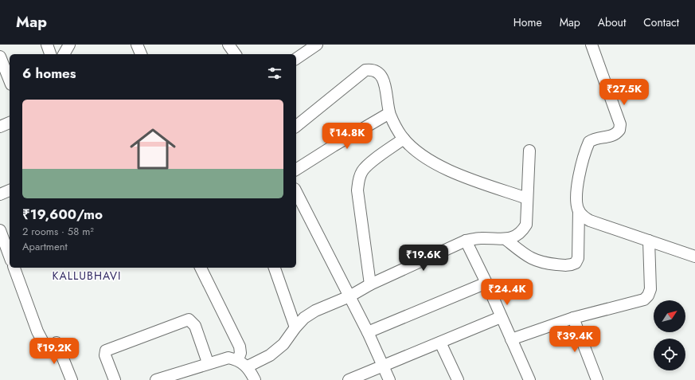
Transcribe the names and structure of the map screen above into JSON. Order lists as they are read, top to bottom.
{
  "districts": ["KALLUBHAVI"],
  "north": "top right",
  "page": {
    "header": "Map",
    "nav": [
      "Home",
      "Map",
      "About",
      "Contact"
    ],
    "heading": "6 homes",
    "price": [
      "₹27.5K",
      "₹14.8K",
      "₹19.6K",
      "₹24.4K",
      "₹39.4K",
      "₹19.2K"
    ],
    "list": [
      {
        "name": "₹19,600/mo",
        "note": "2 rooms · 58 m² · Apartment"
      }
    ]
  }
}
